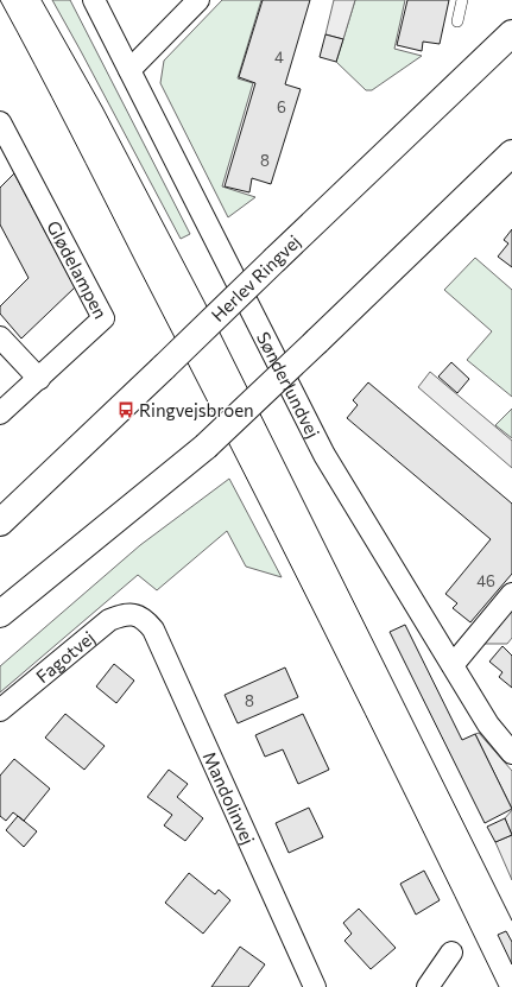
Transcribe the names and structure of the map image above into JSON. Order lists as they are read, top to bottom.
{
  "streets": {
    "main road": ["Herlev Ringvej"],
    "street": [
      "Glødelampen",
      "Sønderlundvej",
      "Fagotvej",
      "Mandolinvej"
    ]
  },
  "crossings": [
    ["Fagotvej", "Mandolinvej"]
  ],
  "places": {
    "bus stop": ["Ringvejsbroen"]
  },
  "house_numbers": [
    "4",
    "6",
    "8",
    "46",
    "8"
  ]
}
